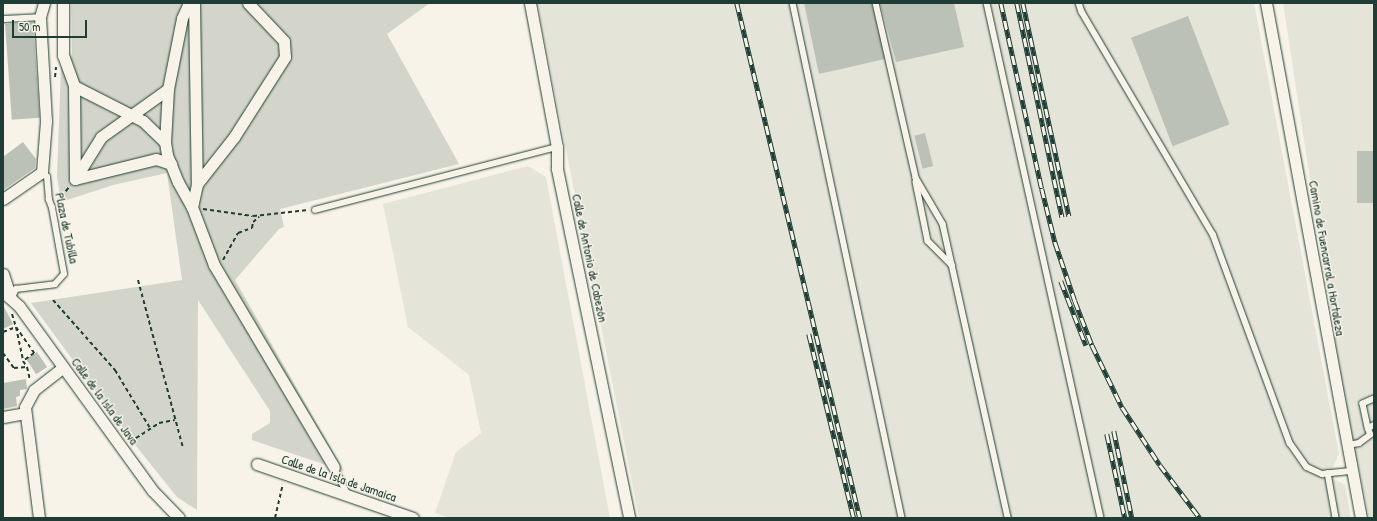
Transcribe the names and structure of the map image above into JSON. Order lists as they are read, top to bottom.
{
  "streets": {
    "street": [
      "Calle de Antonio de Cabezón",
      "Camino de Fuencarral a Hortaleza",
      "Calle de la Isla de Java",
      "Calle de la Isla de Jamaica"
    ],
    "lane": ["Plaza de Tubilla"]
  },
  "crossings": [
    ["Plaza de Tubilla", "Calle de la Isla de Java"]
  ],
  "scale_bar": "50 m"
}
